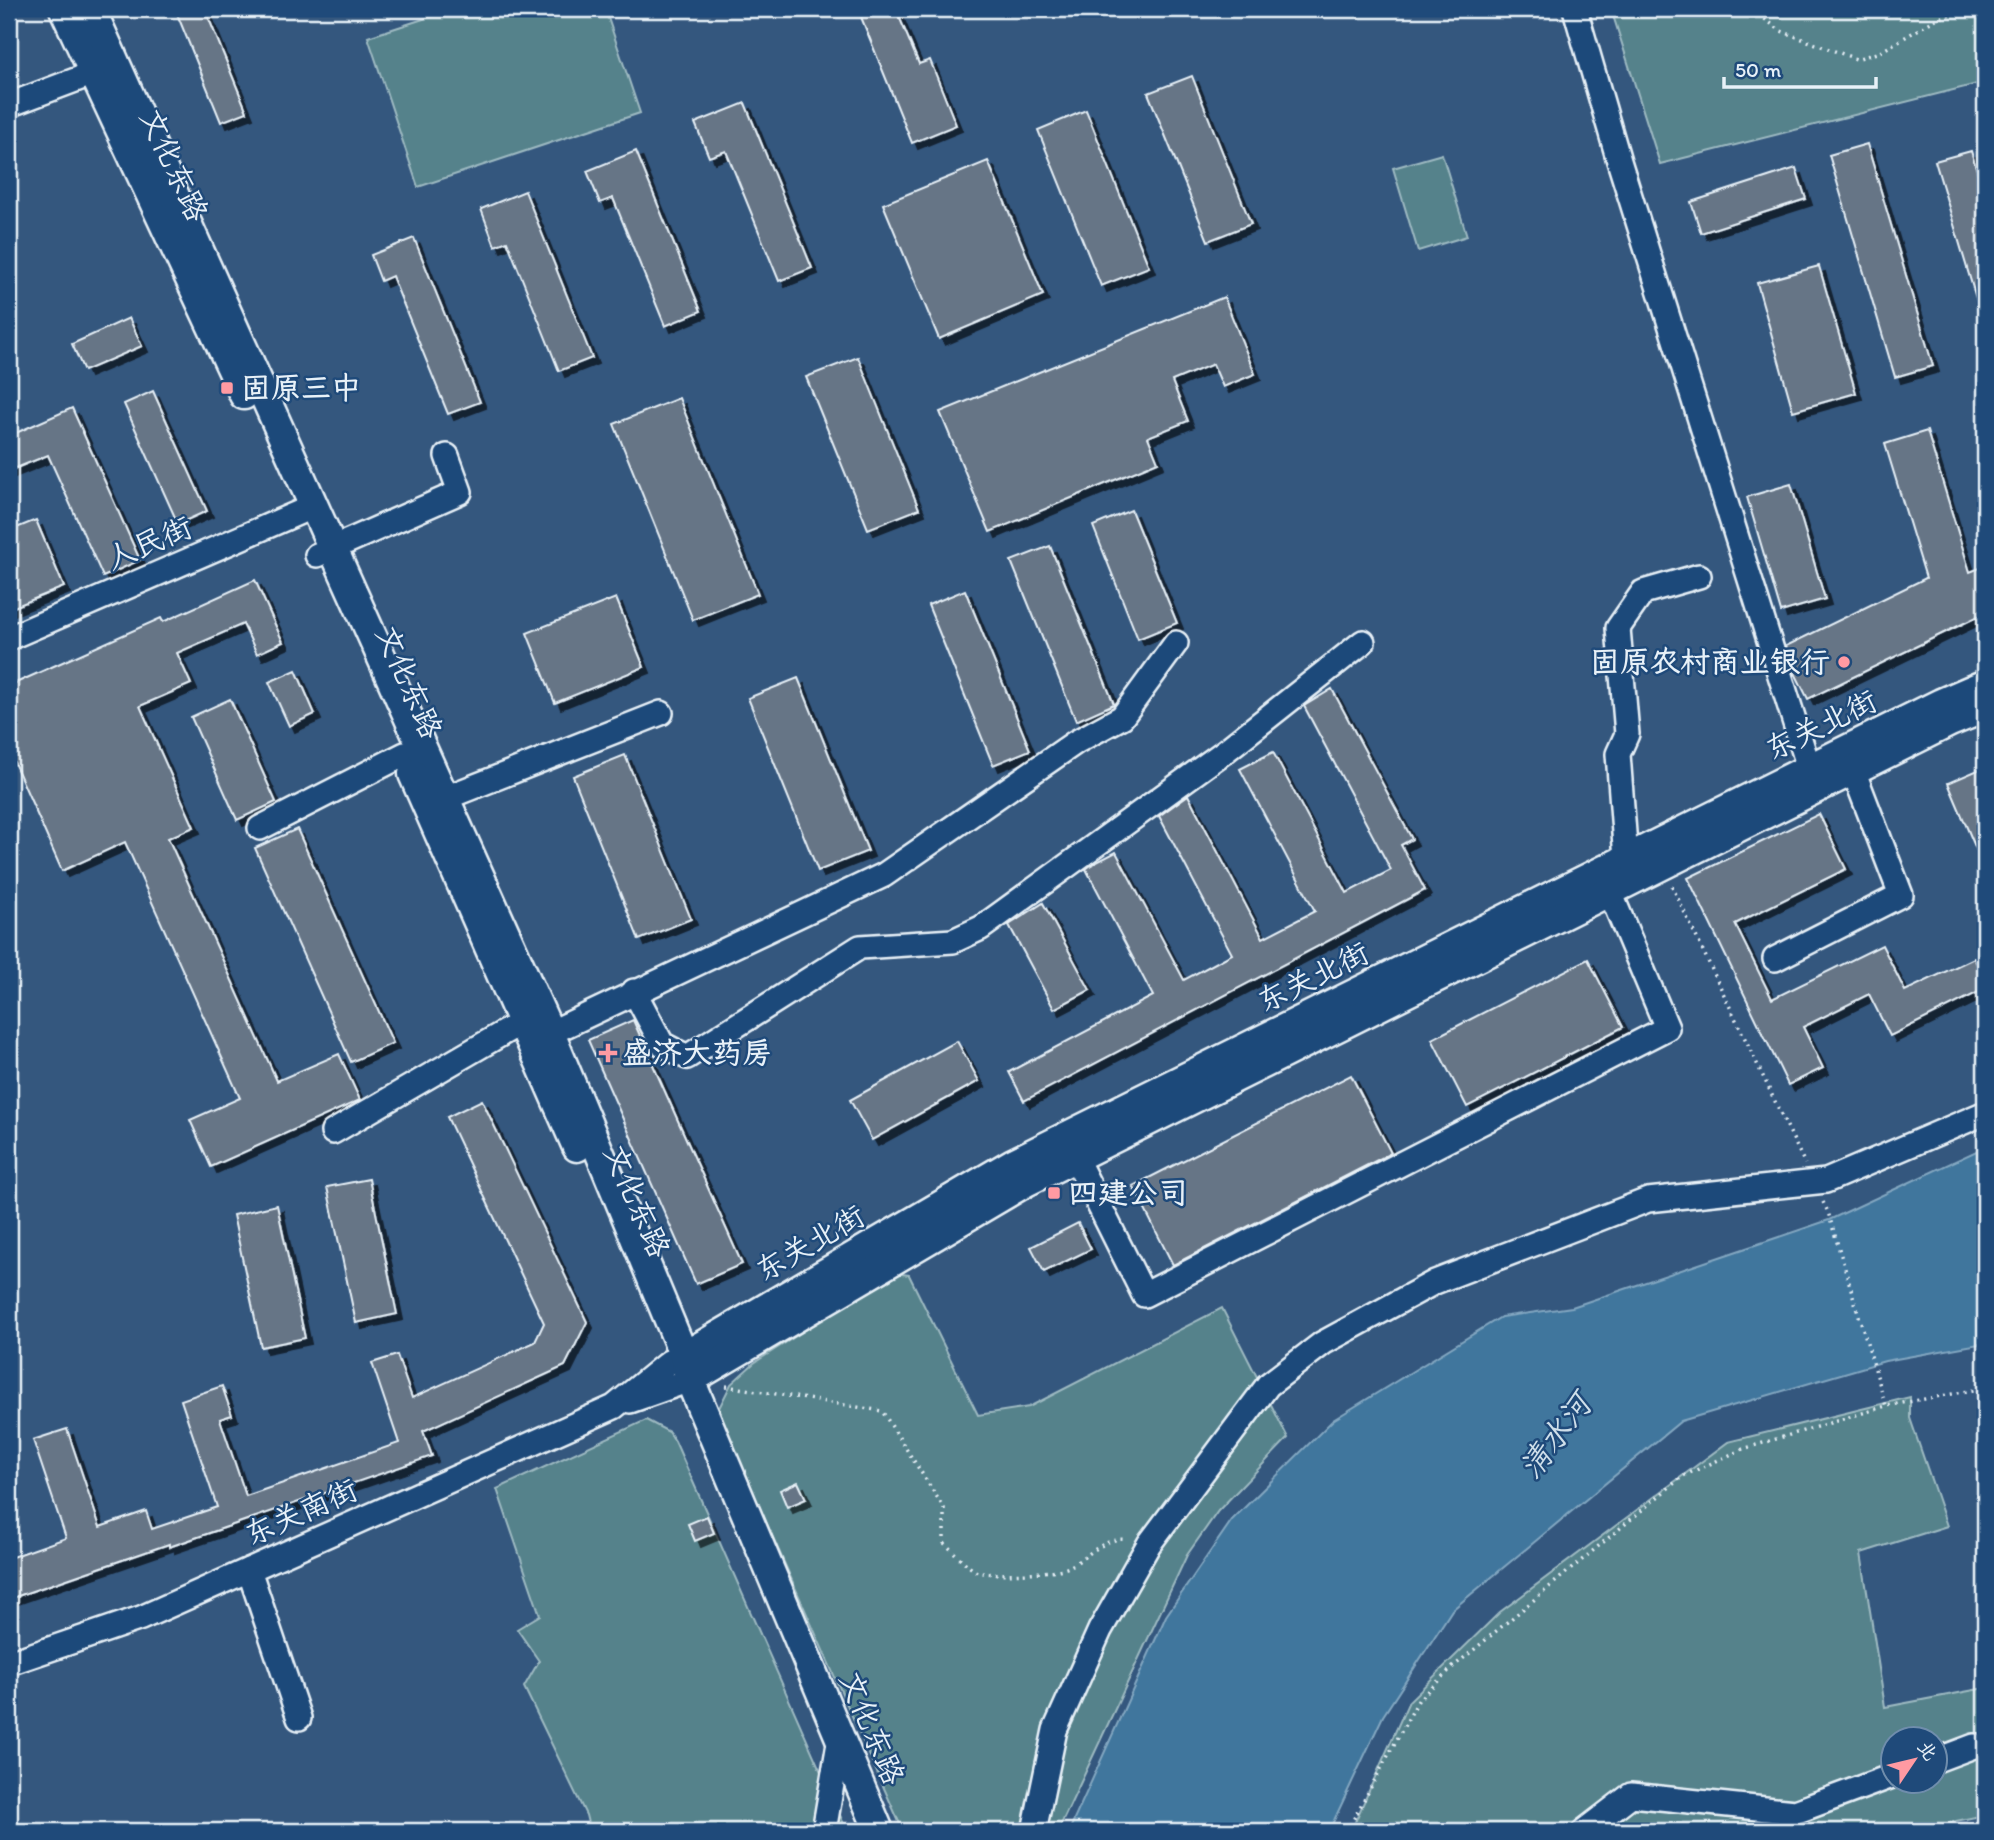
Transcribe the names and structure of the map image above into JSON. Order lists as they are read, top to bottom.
{
  "streets": {
    "main road": ["文化东路", "东关北街"],
    "street": ["人民街", "东关南街"]
  },
  "crossings": [
    ["文化东路", "人民街"],
    ["文化东路", "东关北街"],
    ["文化东路", "东关南街"],
    ["东关北街", "东关南街"]
  ],
  "water": ["清水河"],
  "places": {
    "transit": ["固原三中", "四建公司"],
    "other": ["固原农村商业银行"],
    "health": ["盛济大药房"]
  },
  "scale_bar": "50 m",
  "north": "top right"
}
